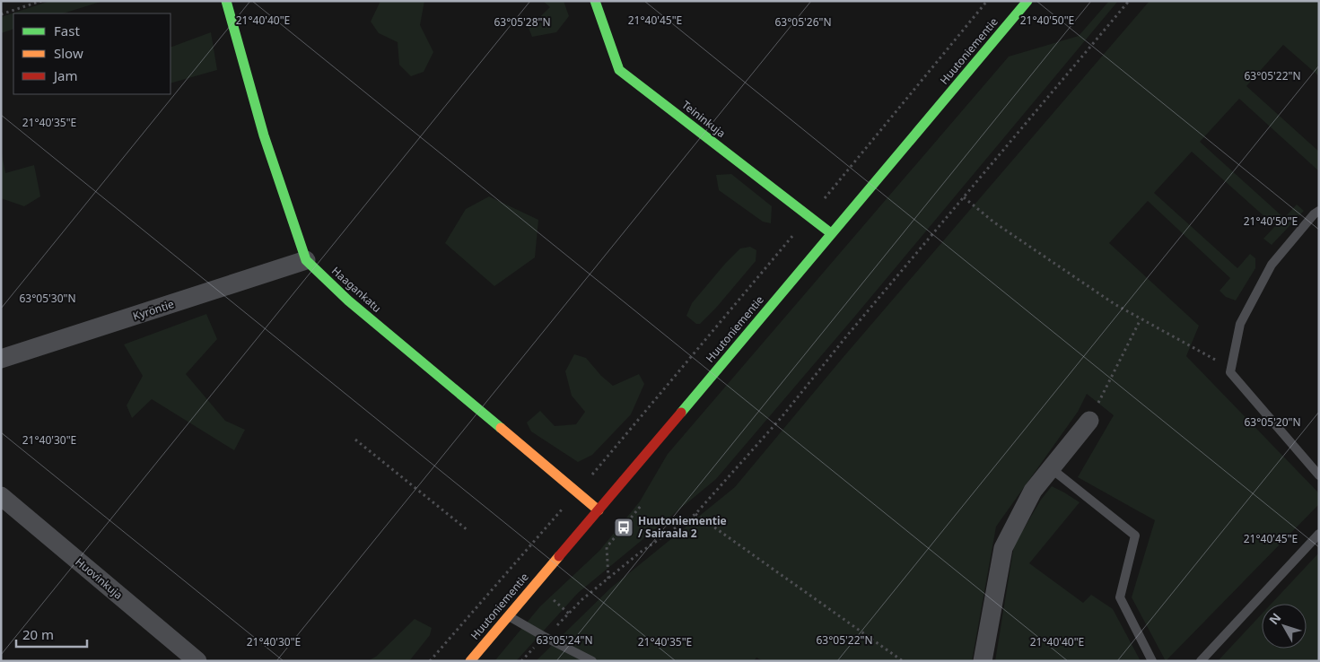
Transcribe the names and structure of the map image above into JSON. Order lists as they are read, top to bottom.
{
  "streets": {
    "street": [
      "Huutoniementie",
      "Teininkuja",
      "Haagankatu",
      "Kyröntie",
      "Huovinkuja"
    ]
  },
  "crossings": [
    ["Huutoniementie", "Teininkuja"],
    ["Huutoniementie", "Haagankatu"],
    ["Haagankatu", "Kyröntie"]
  ],
  "places": {
    "bus stop": ["Huutoniementie / Sairaala 2"]
  },
  "legend": ["Fast", "Slow", "Jam"],
  "scale_bar": "20 m",
  "north": "top left",
  "coordinates": [
    "21°40'40\"E",
    "21°40'45\"E",
    "21°40'50\"E",
    "63°05'28\"N",
    "63°05'26\"N",
    "63°05'22\"N",
    "21°40'35\"E",
    "63°05'30\"N",
    "63°05'20\"N",
    "21°40'30\"E",
    "63°05'24\"N"
  ]
}
